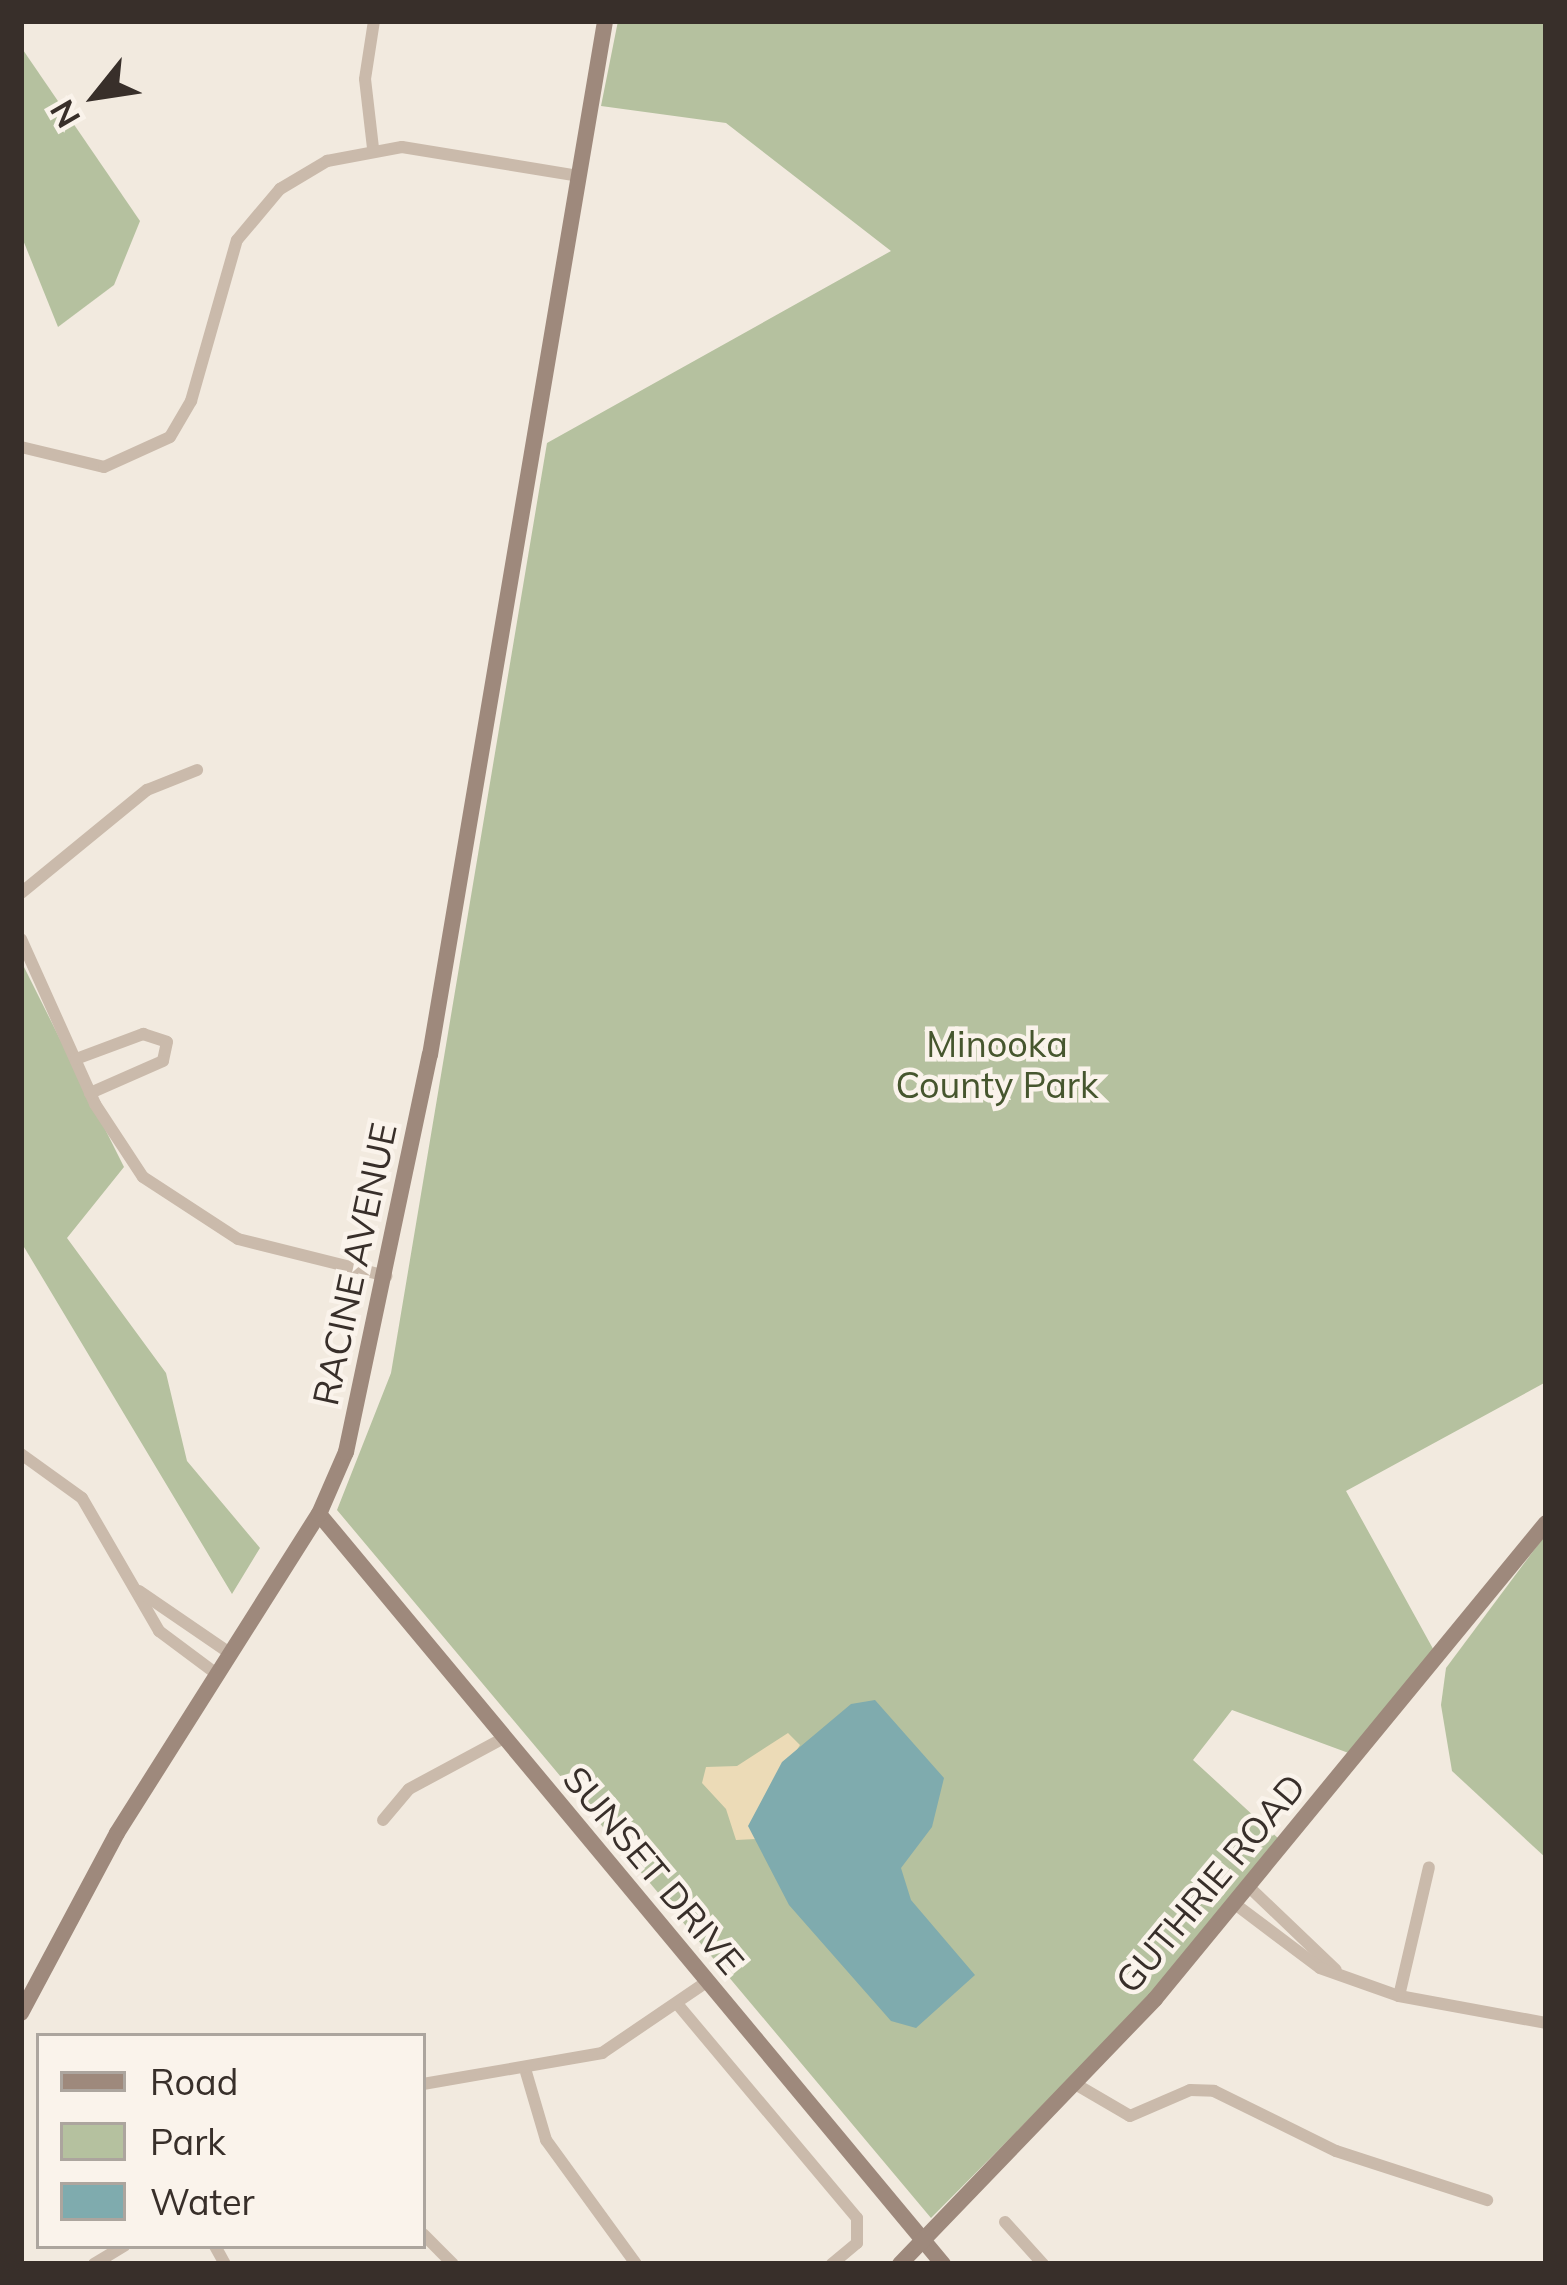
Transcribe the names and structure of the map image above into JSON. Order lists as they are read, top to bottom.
{
  "streets": {
    "main road": ["RACINE AVENUE", "SUNSET DRIVE", "GUTHRIE ROAD"]
  },
  "crossings": [
    ["RACINE AVENUE", "SUNSET DRIVE"],
    ["SUNSET DRIVE", "GUTHRIE ROAD"]
  ],
  "parks": ["Minooka County Park"],
  "legend": ["Road", "Park", "Water"],
  "north": "bottom left"
}
